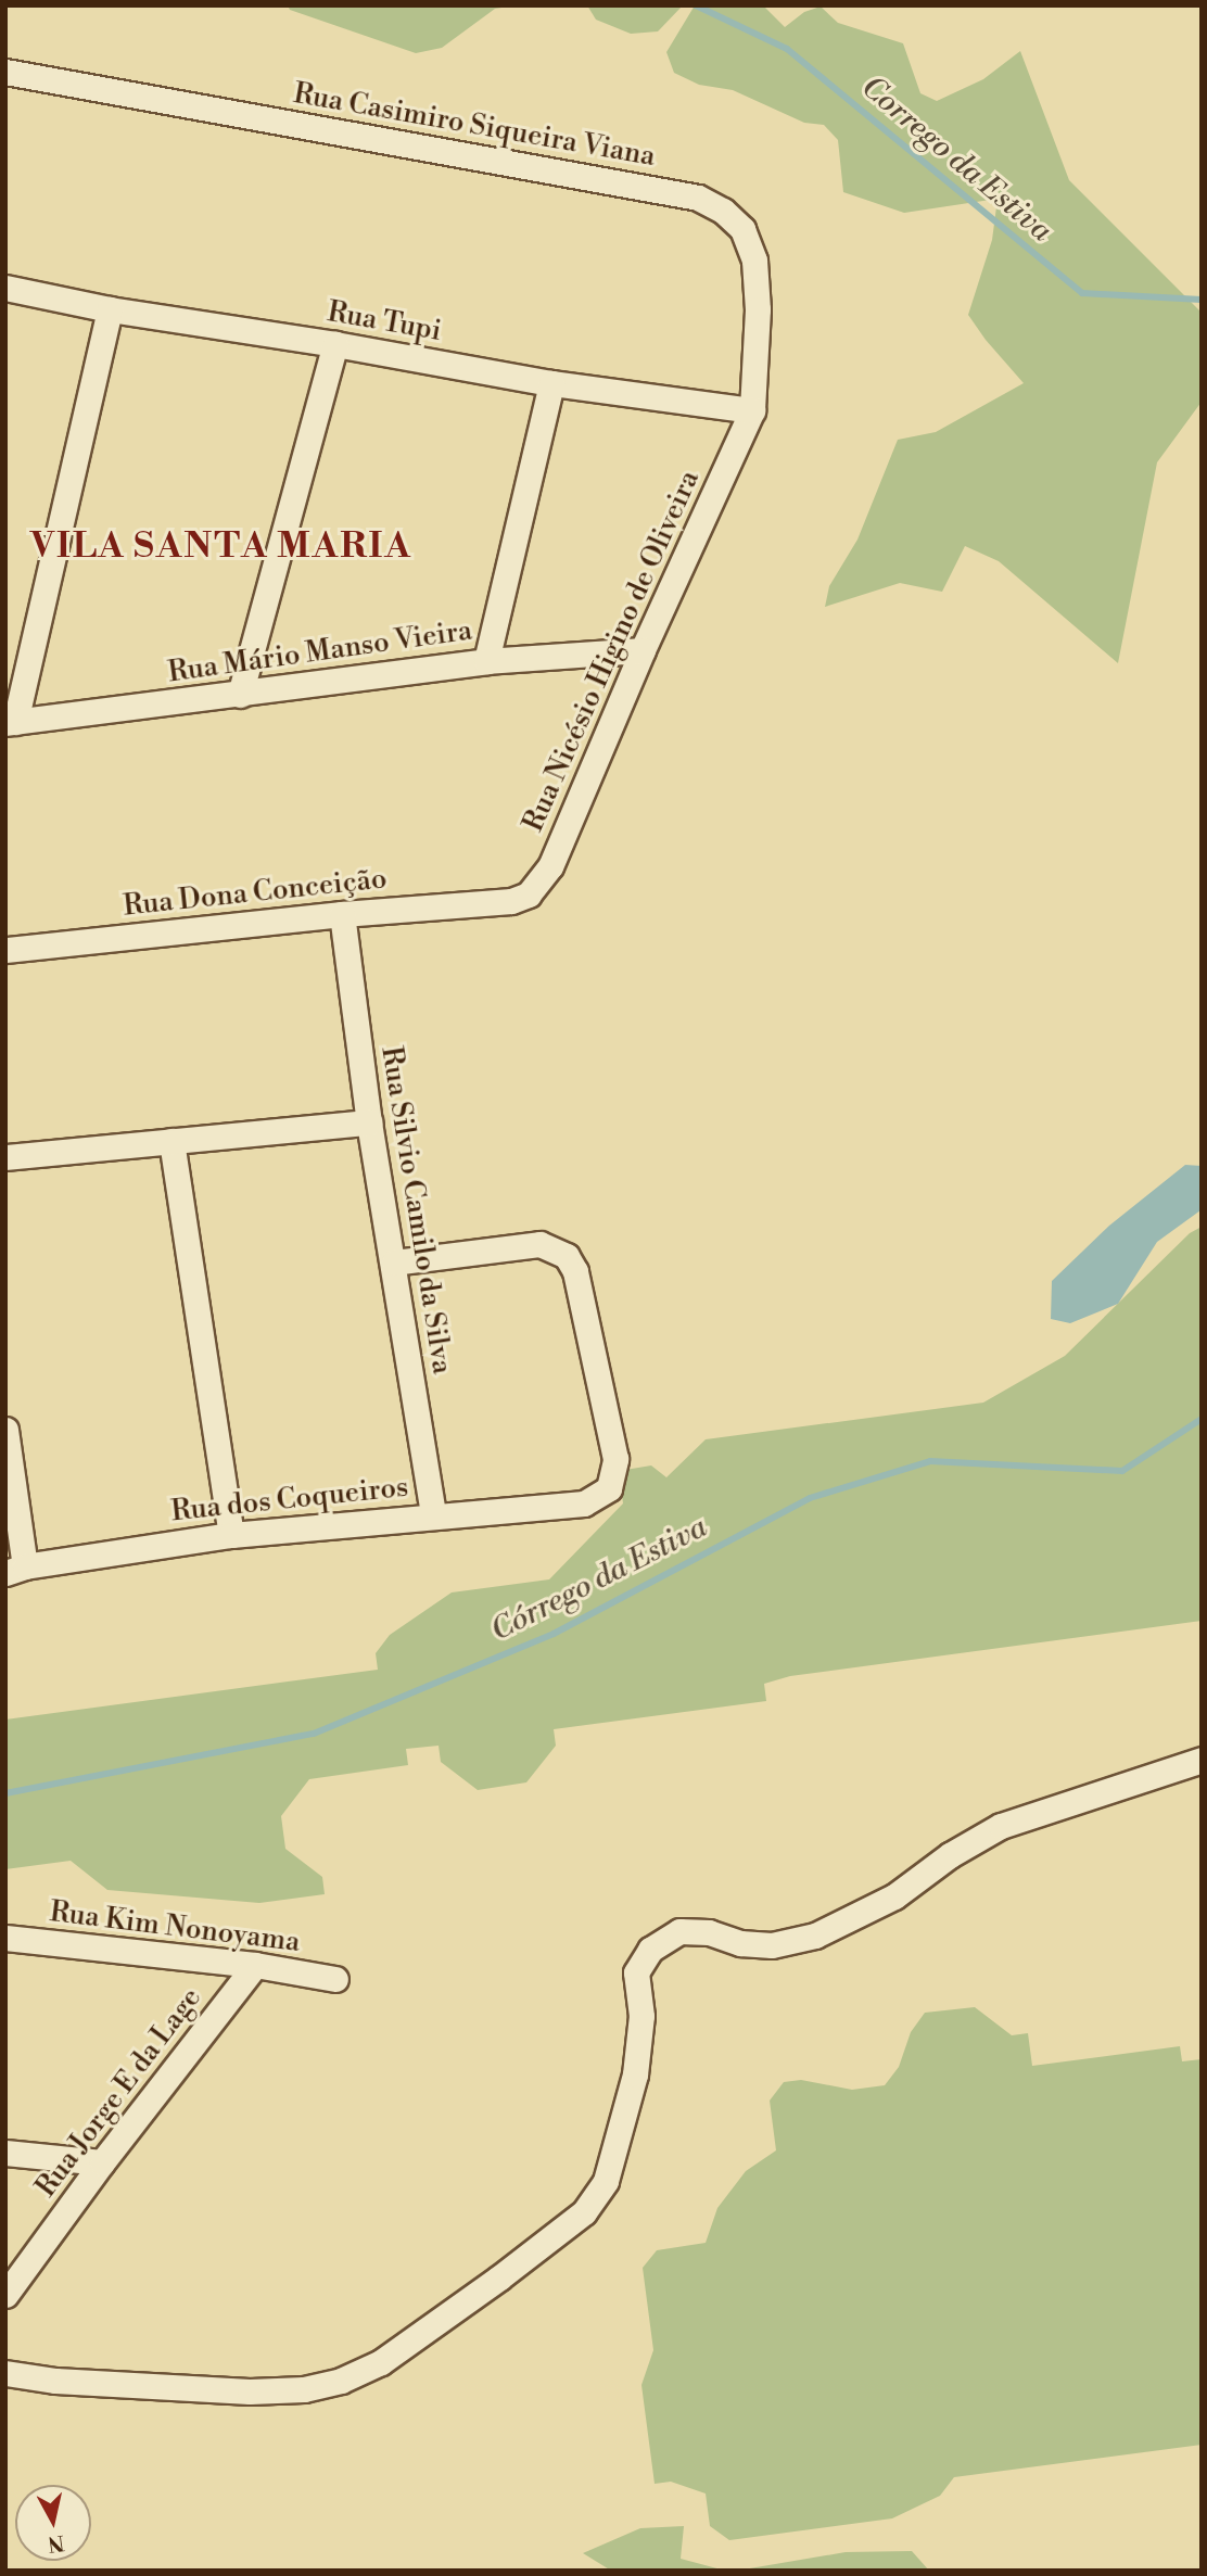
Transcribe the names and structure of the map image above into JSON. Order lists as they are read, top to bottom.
{
  "streets": {
    "street": [
      "Rua Casimiro Siqueira Viana",
      "Rua Tupi",
      "Rua Nicésio Higino de Oliveira",
      "Rua Mário Manso Vieira",
      "Rua Dona Conceição",
      "Rua Silvio Camilo da Silva",
      "Rua dos Coqueiros",
      "Rua Kim Nonoyama",
      "Rua Jorge E da Lage"
    ]
  },
  "crossings": [
    ["Rua Casimiro Siqueira Viana", "Rua Tupi"],
    ["Rua Casimiro Siqueira Viana", "Rua Nicésio Higino de Oliveira"],
    ["Rua Tupi", "Rua Nicésio Higino de Oliveira"],
    ["Rua Nicésio Higino de Oliveira", "Rua Mário Manso Vieira"],
    ["Rua Nicésio Higino de Oliveira", "Rua Dona Conceição"],
    ["Rua Dona Conceição", "Rua Silvio Camilo da Silva"],
    ["Rua Silvio Camilo da Silva", "Rua dos Coqueiros"],
    ["Rua Kim Nonoyama", "Rua Jorge E da Lage"]
  ],
  "districts": ["VILA SANTA MARIA"],
  "water": ["Corrego da Estiva", "Córrego da Estiva"],
  "north": "bottom"
}
